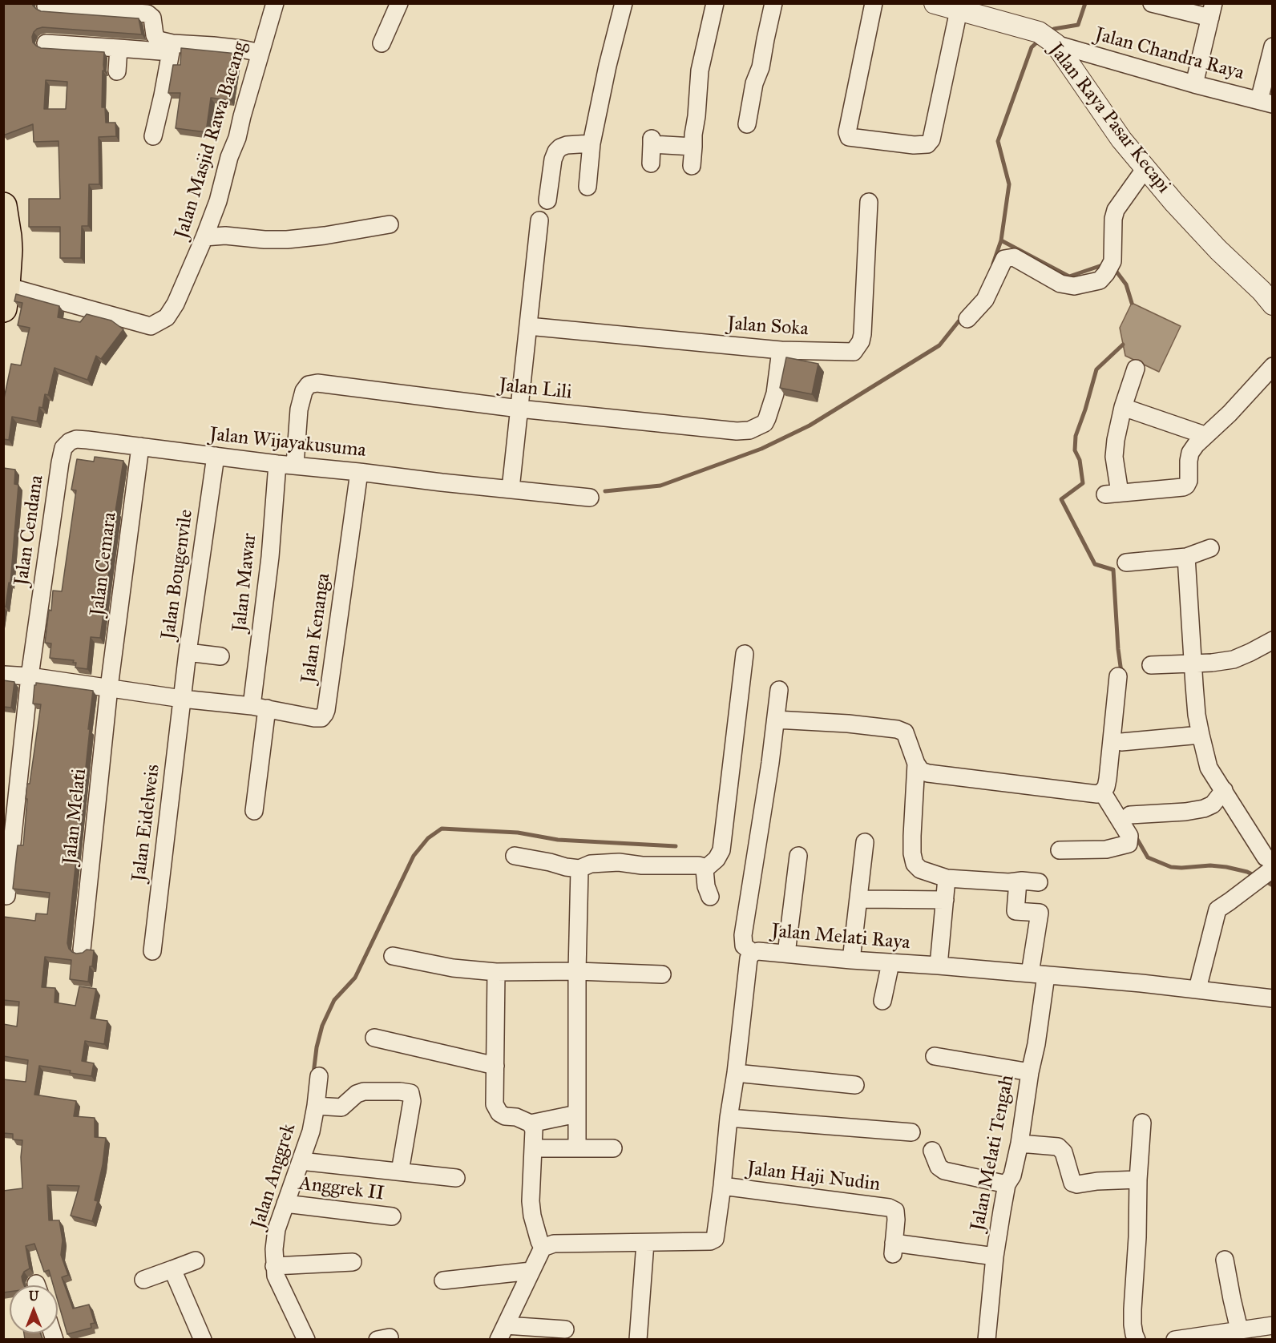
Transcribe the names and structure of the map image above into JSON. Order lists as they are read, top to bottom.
{
  "streets": {
    "street": [
      "Jalan Chandra Raya",
      "Jalan Raya Pasar Kecapi",
      "Jalan Masjid Rawa Bacang",
      "Jalan Soka",
      "Jalan Lili",
      "Jalan Wijayakusuma",
      "Jalan Cendana",
      "Jalan Cemara",
      "Jalan Bougenvile",
      "Jalan Mawar",
      "Jalan Kenanga",
      "Jalan Melati",
      "Jalan Eidelweis",
      "Jalan Melati Raya",
      "Jalan Melati Tengah",
      "Jalan Anggrek",
      "Jalan Haji Nudin",
      "Anggrek II"
    ]
  },
  "crossings": [
    ["Jalan Chandra Raya", "Jalan Raya Pasar Kecapi"],
    ["Jalan Soka", "Jalan Lili"],
    ["Jalan Lili", "Jalan Wijayakusuma"],
    ["Jalan Wijayakusuma", "Jalan Cendana"],
    ["Jalan Wijayakusuma", "Jalan Cemara"],
    ["Jalan Wijayakusuma", "Jalan Bougenvile"],
    ["Jalan Wijayakusuma", "Jalan Mawar"],
    ["Jalan Wijayakusuma", "Jalan Kenanga"],
    ["Jalan Cemara", "Jalan Melati"],
    ["Jalan Bougenvile", "Jalan Eidelweis"],
    ["Jalan Mawar", "Jalan Kenanga"],
    ["Jalan Melati Raya", "Jalan Melati Tengah"],
    ["Jalan Melati Raya", "Jalan Haji Nudin"],
    ["Jalan Melati Tengah", "Jalan Haji Nudin"],
    ["Jalan Anggrek", "Anggrek II"]
  ],
  "north": "top"
}
